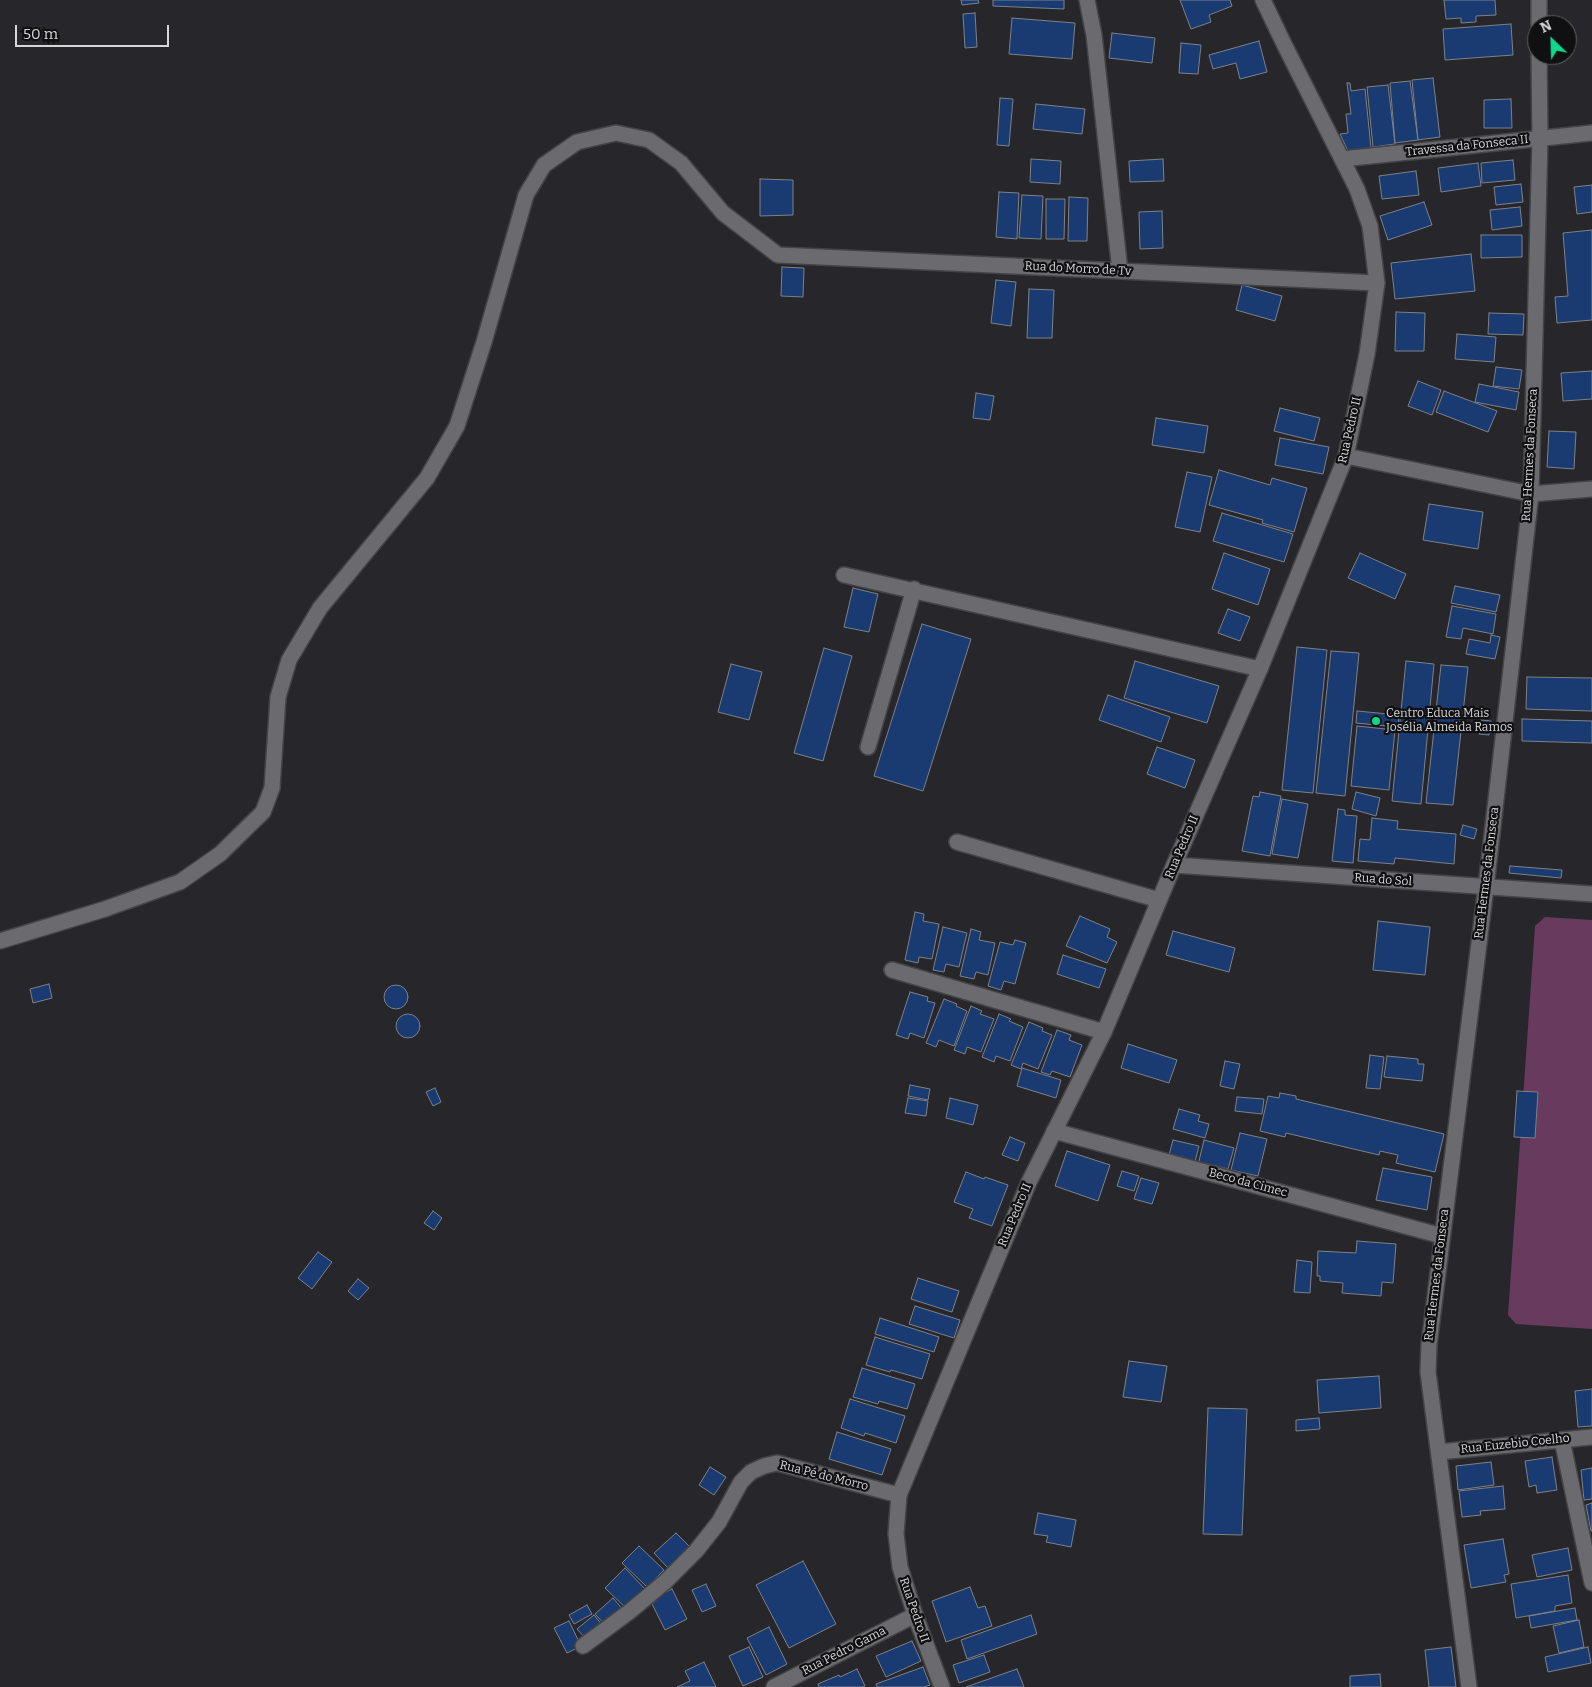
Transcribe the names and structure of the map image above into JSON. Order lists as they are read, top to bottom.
{
  "streets": {
    "street": [
      "Travessa da Fonseca II",
      "Rua do Morro de Tv",
      "Rua Pedro II",
      "Rua Hermes da Fonseca",
      "Rua do Sol",
      "Beco da Cimec",
      "Rua Euzebio Coelho",
      "Rua Pé do Morro",
      "Rua Pedro Gama"
    ]
  },
  "crossings": [
    ["Travessa da Fonseca II", "Rua Pedro II"],
    ["Travessa da Fonseca II", "Rua Hermes da Fonseca"],
    ["Rua do Morro de Tv", "Rua Pedro II"],
    ["Rua Pedro II", "Rua do Sol"],
    ["Rua Pedro II", "Beco da Cimec"],
    ["Rua Pedro II", "Rua Pé do Morro"],
    ["Rua Pedro II", "Rua Pedro Gama"],
    ["Rua Hermes da Fonseca", "Rua do Sol"],
    ["Rua Hermes da Fonseca", "Beco da Cimec"],
    ["Rua Hermes da Fonseca", "Rua Euzebio Coelho"]
  ],
  "places": ["Centro Educa Mais Josélia Almeida Ramos"],
  "scale_bar": "50 m",
  "north": "top left"
}
